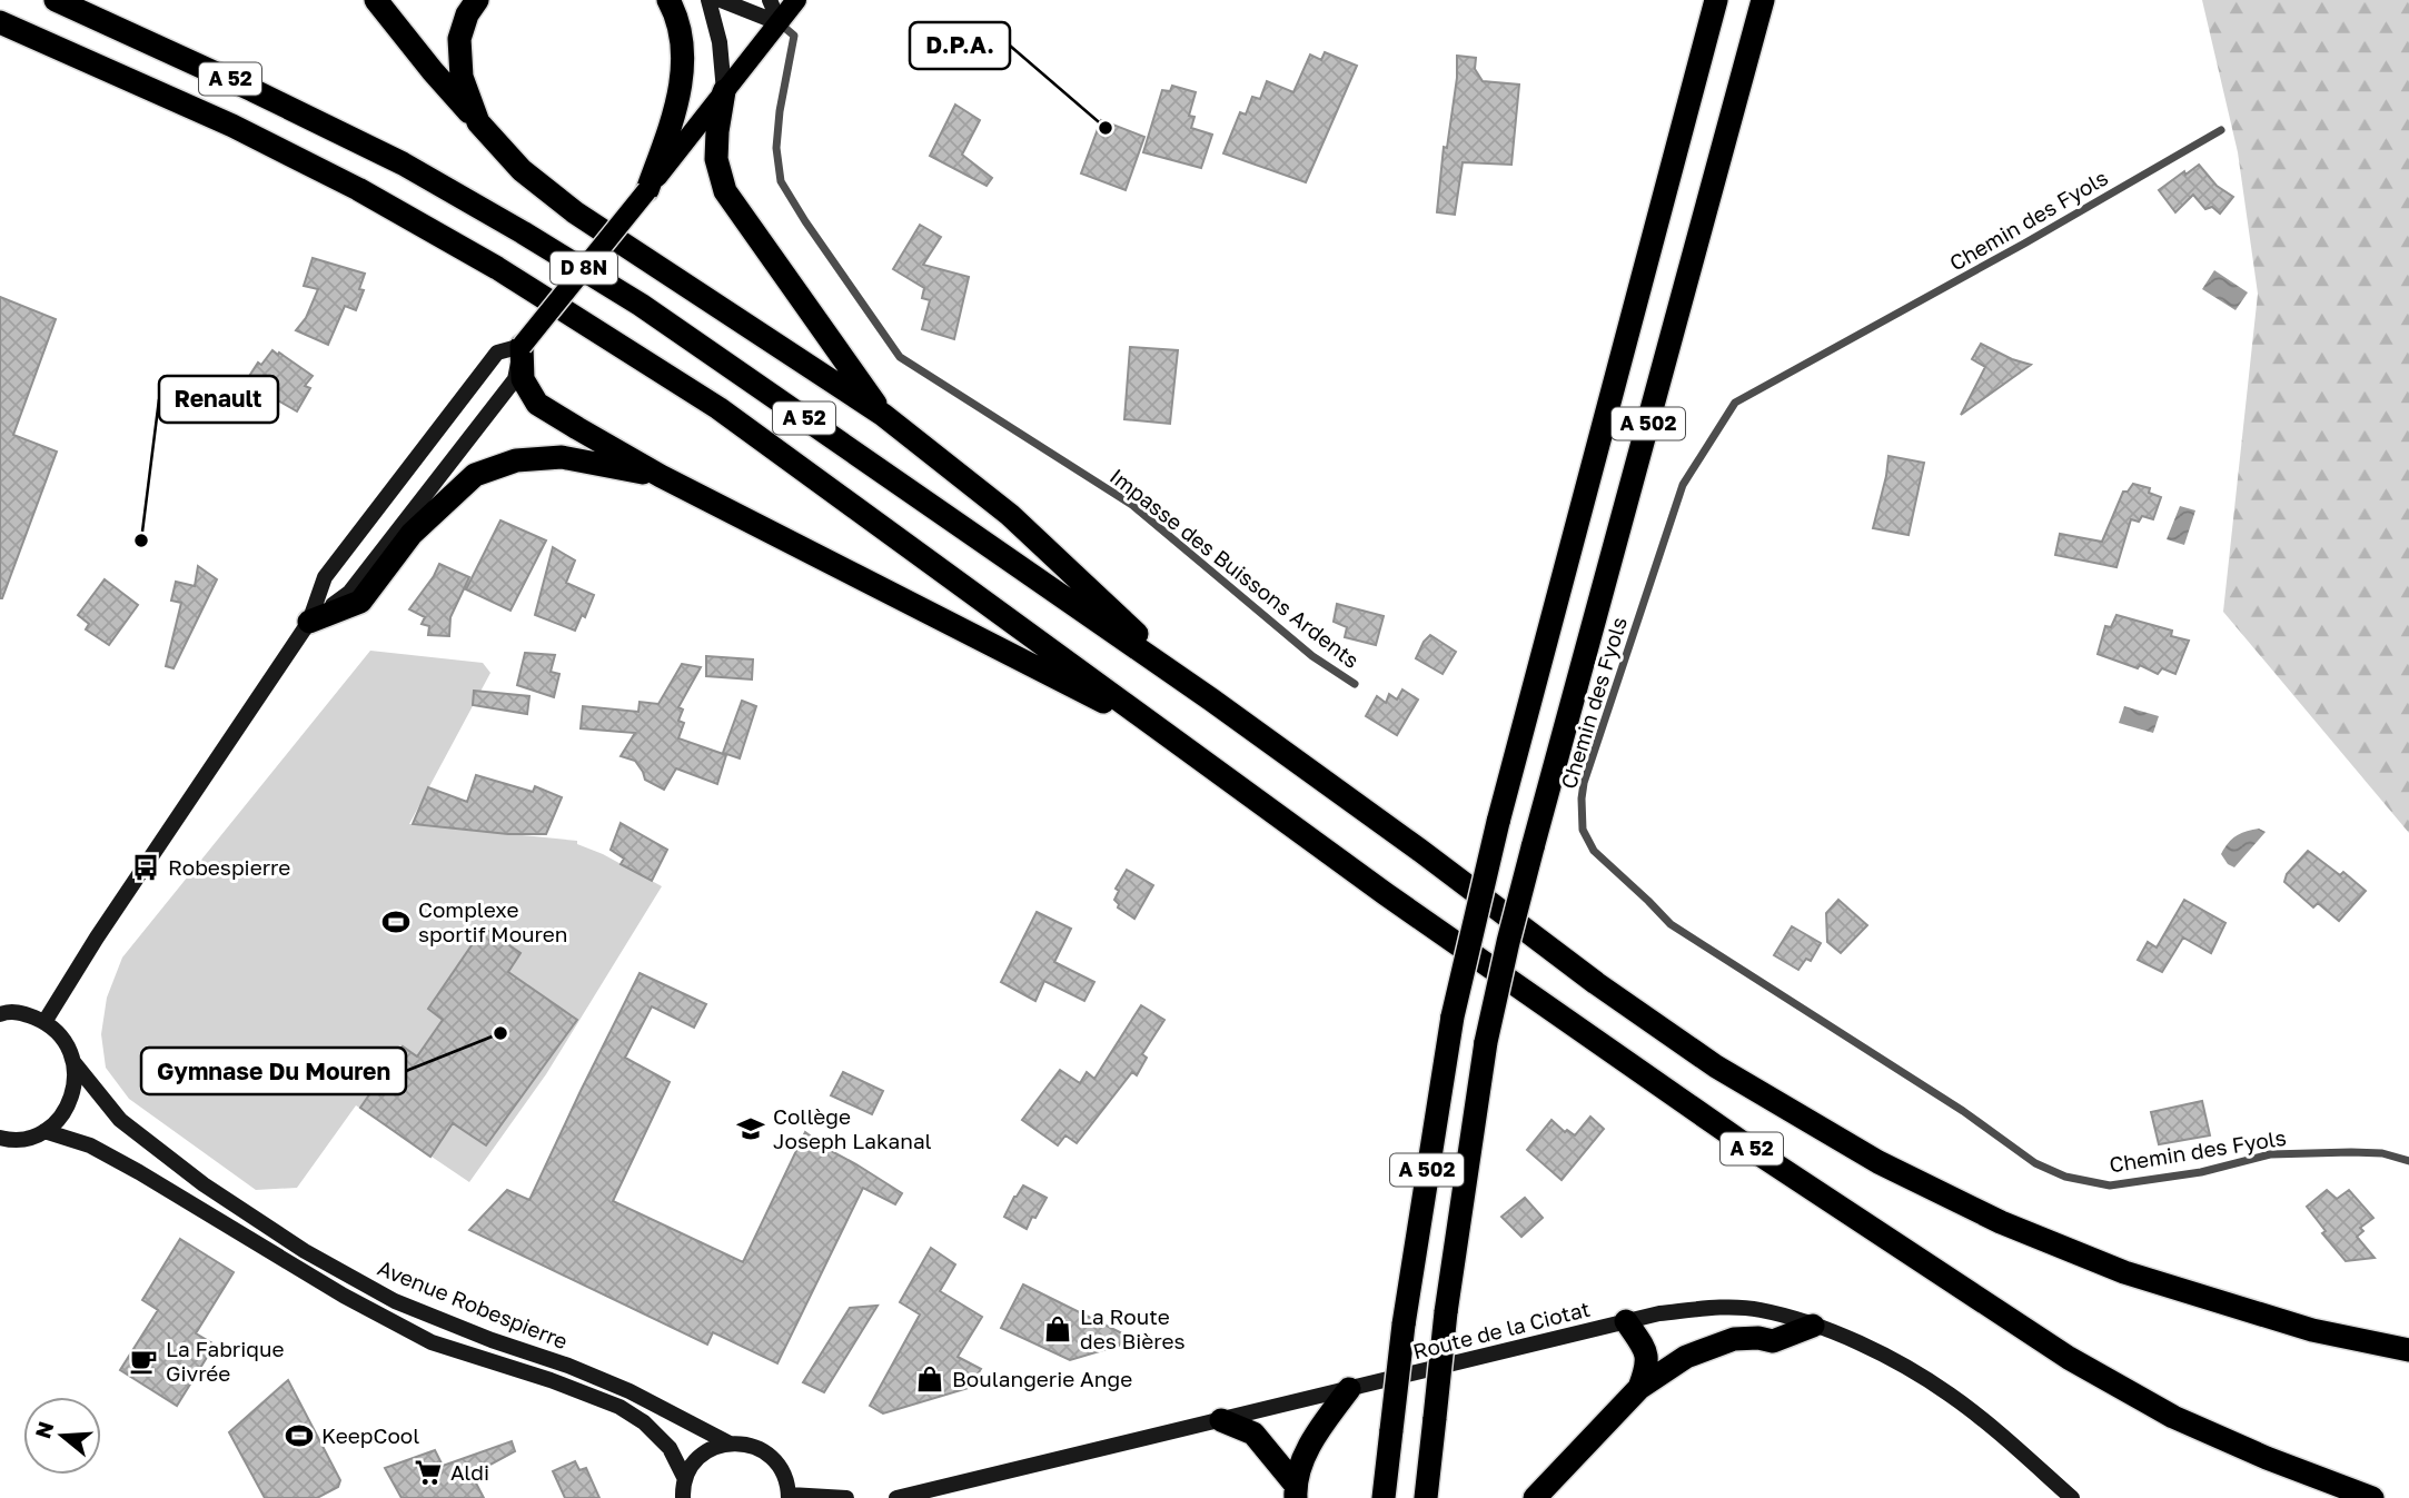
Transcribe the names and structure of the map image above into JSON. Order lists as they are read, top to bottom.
{
  "streets": {
    "highway": ["A 52", "A 502"],
    "main road": ["D 8N", "Avenue Robespierre", "Route de la Ciotat"],
    "street": ["Chemin des Fyols", "Impasse des Buissons Ardents"]
  },
  "crossings": [
    ["D 8N", "Impasse des Buissons Ardents"],
    ["D 8N", "Avenue Robespierre"]
  ],
  "places": {
    "other": ["D.P.A.", "Renault", "Gymnase Du Mouren"],
    "bus stop": ["Robespierre"],
    "sports": ["Complexe sportif Mouren", "KeepCool"],
    "school or university": ["Collège Joseph Lakanal"],
    "shop": ["La Route des Bières", "Boulangerie Ange"],
    "cafe": ["La Fabrique Givrée"],
    "supermarket": ["Aldi"]
  },
  "north": "left"
}
